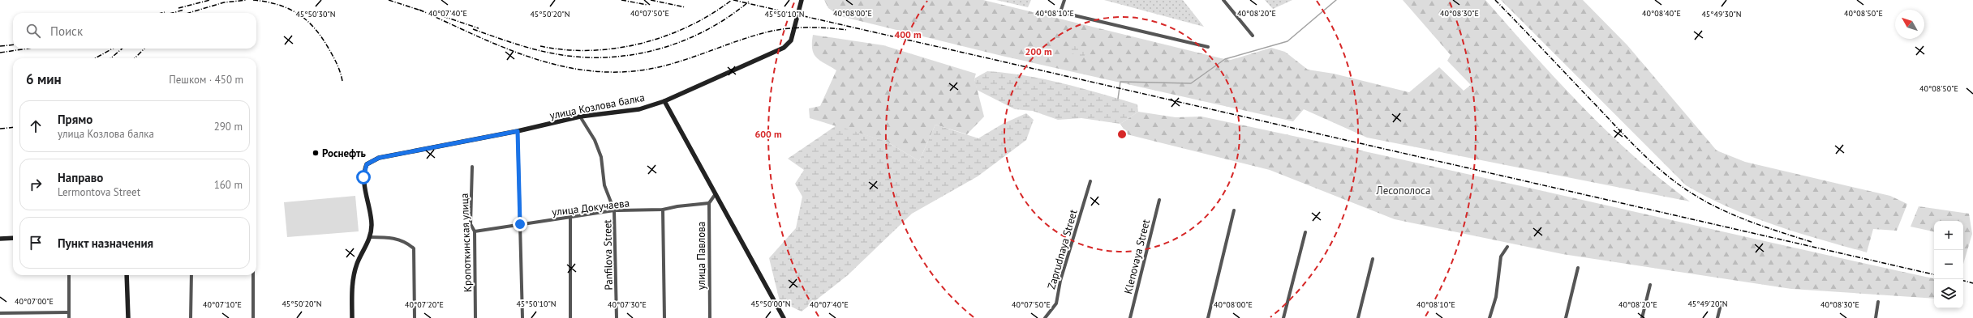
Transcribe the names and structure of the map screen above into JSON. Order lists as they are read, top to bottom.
{
  "streets": {
    "main road": ["улица Козлова балка"],
    "street": [
      "улица Докучаева",
      "Кропоткинская улица",
      "Zaprudnaya Street",
      "Panfilova Street",
      "улица Павлова",
      "Klenovaya Street"
    ]
  },
  "crossings": [
    ["улица Докучаева", "Кропоткинская улица"],
    ["улица Докучаева", "Panfilova Street"],
    ["улица Докучаева", "улица Павлова"]
  ],
  "parks": ["Лесополоса"],
  "places": ["Роснефть"],
  "north": "top left",
  "page": {
    "search": "Поиск",
    "heading": ["6 мин", "Пешком · 450 m"],
    "list": [
      ["Прямо", "улица Козлова балка", "290 m"],
      ["Направо", "Lermontova Street", "160 m"],
      "Пункт назначения"
    ],
    "map_buttons": ["+", "−"]
  },
  "coordinates": [
    "40°07'50\"E",
    "40°07'40\"E",
    "40°08'00\"E",
    "40°08'10\"E",
    "40°08'20\"E",
    "40°08'30\"E",
    "40°08'40\"E",
    "40°08'50\"E",
    "45°50'30\"N",
    "45°50'20\"N",
    "45°50'10\"N",
    "45°49'30\"N",
    "40°07'00\"E",
    "45°50'00\"N",
    "45°49'20\"N",
    "40°07'10\"E",
    "40°07'20\"E",
    "40°07'30\"E"
  ],
  "rings": ["400 m", "200 m", "600 m"]
}
